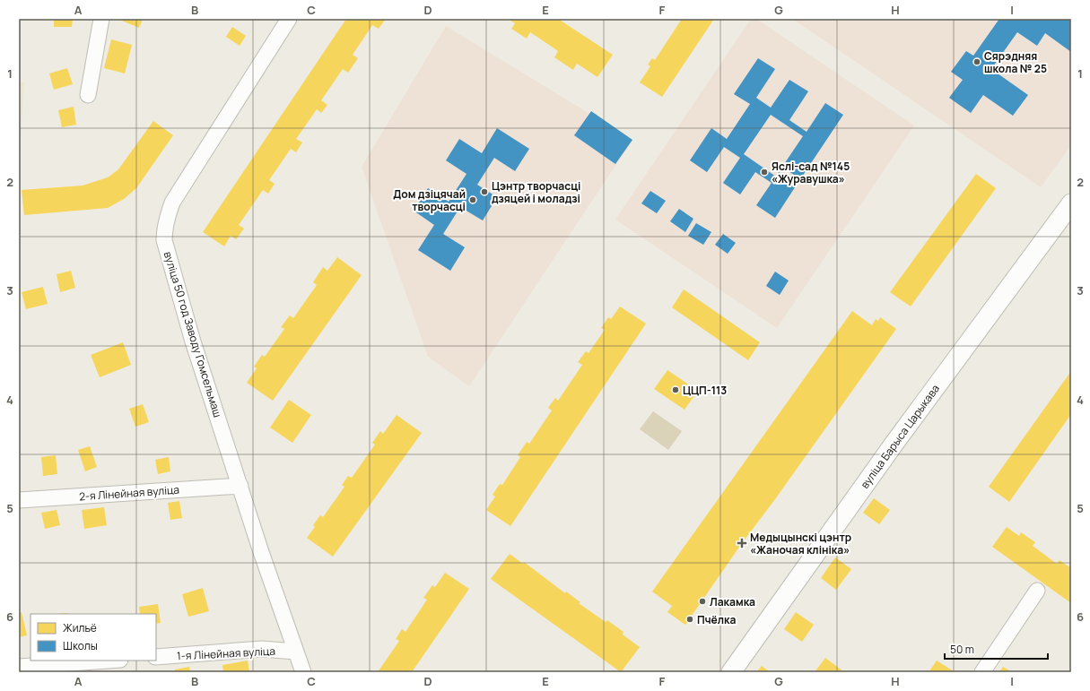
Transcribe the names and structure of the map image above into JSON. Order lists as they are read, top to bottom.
{
  "streets": {
    "main road": ["вуліца Барыса Царыкава"],
    "street": ["вуліца 50 год Заводу Гомсельмаш", "2-я Лінейная вуліца", "1-я Лінейная вуліца"]
  },
  "crossings": [
    ["вуліца 50 год Заводу Гомсельмаш", "2-я Лінейная вуліца"],
    ["вуліца 50 год Заводу Гомсельмаш", "1-я Лінейная вуліца"]
  ],
  "places": {
    "other": [
      "Сярэдняя школа № 25",
      "Яслі-сад №145 «Журавушка»",
      "Цэнтр творчасці дзяцей і моладзі",
      "Дом дзіцячай творчасці",
      "ЦЦП-113",
      "Лакамка",
      "Пчёлка"
    ],
    "health": ["Медыцынскі цэнтр «Жаночая клініка»"]
  },
  "legend": ["Жильё", "Школы"],
  "scale_bar": "50 m",
  "grid": {
    "columns": [
      "A",
      "B",
      "C",
      "D",
      "E",
      "F",
      "G",
      "H",
      "I"
    ],
    "rows": [
      "1",
      "2",
      "3",
      "4",
      "5",
      "6"
    ]
  }
}
